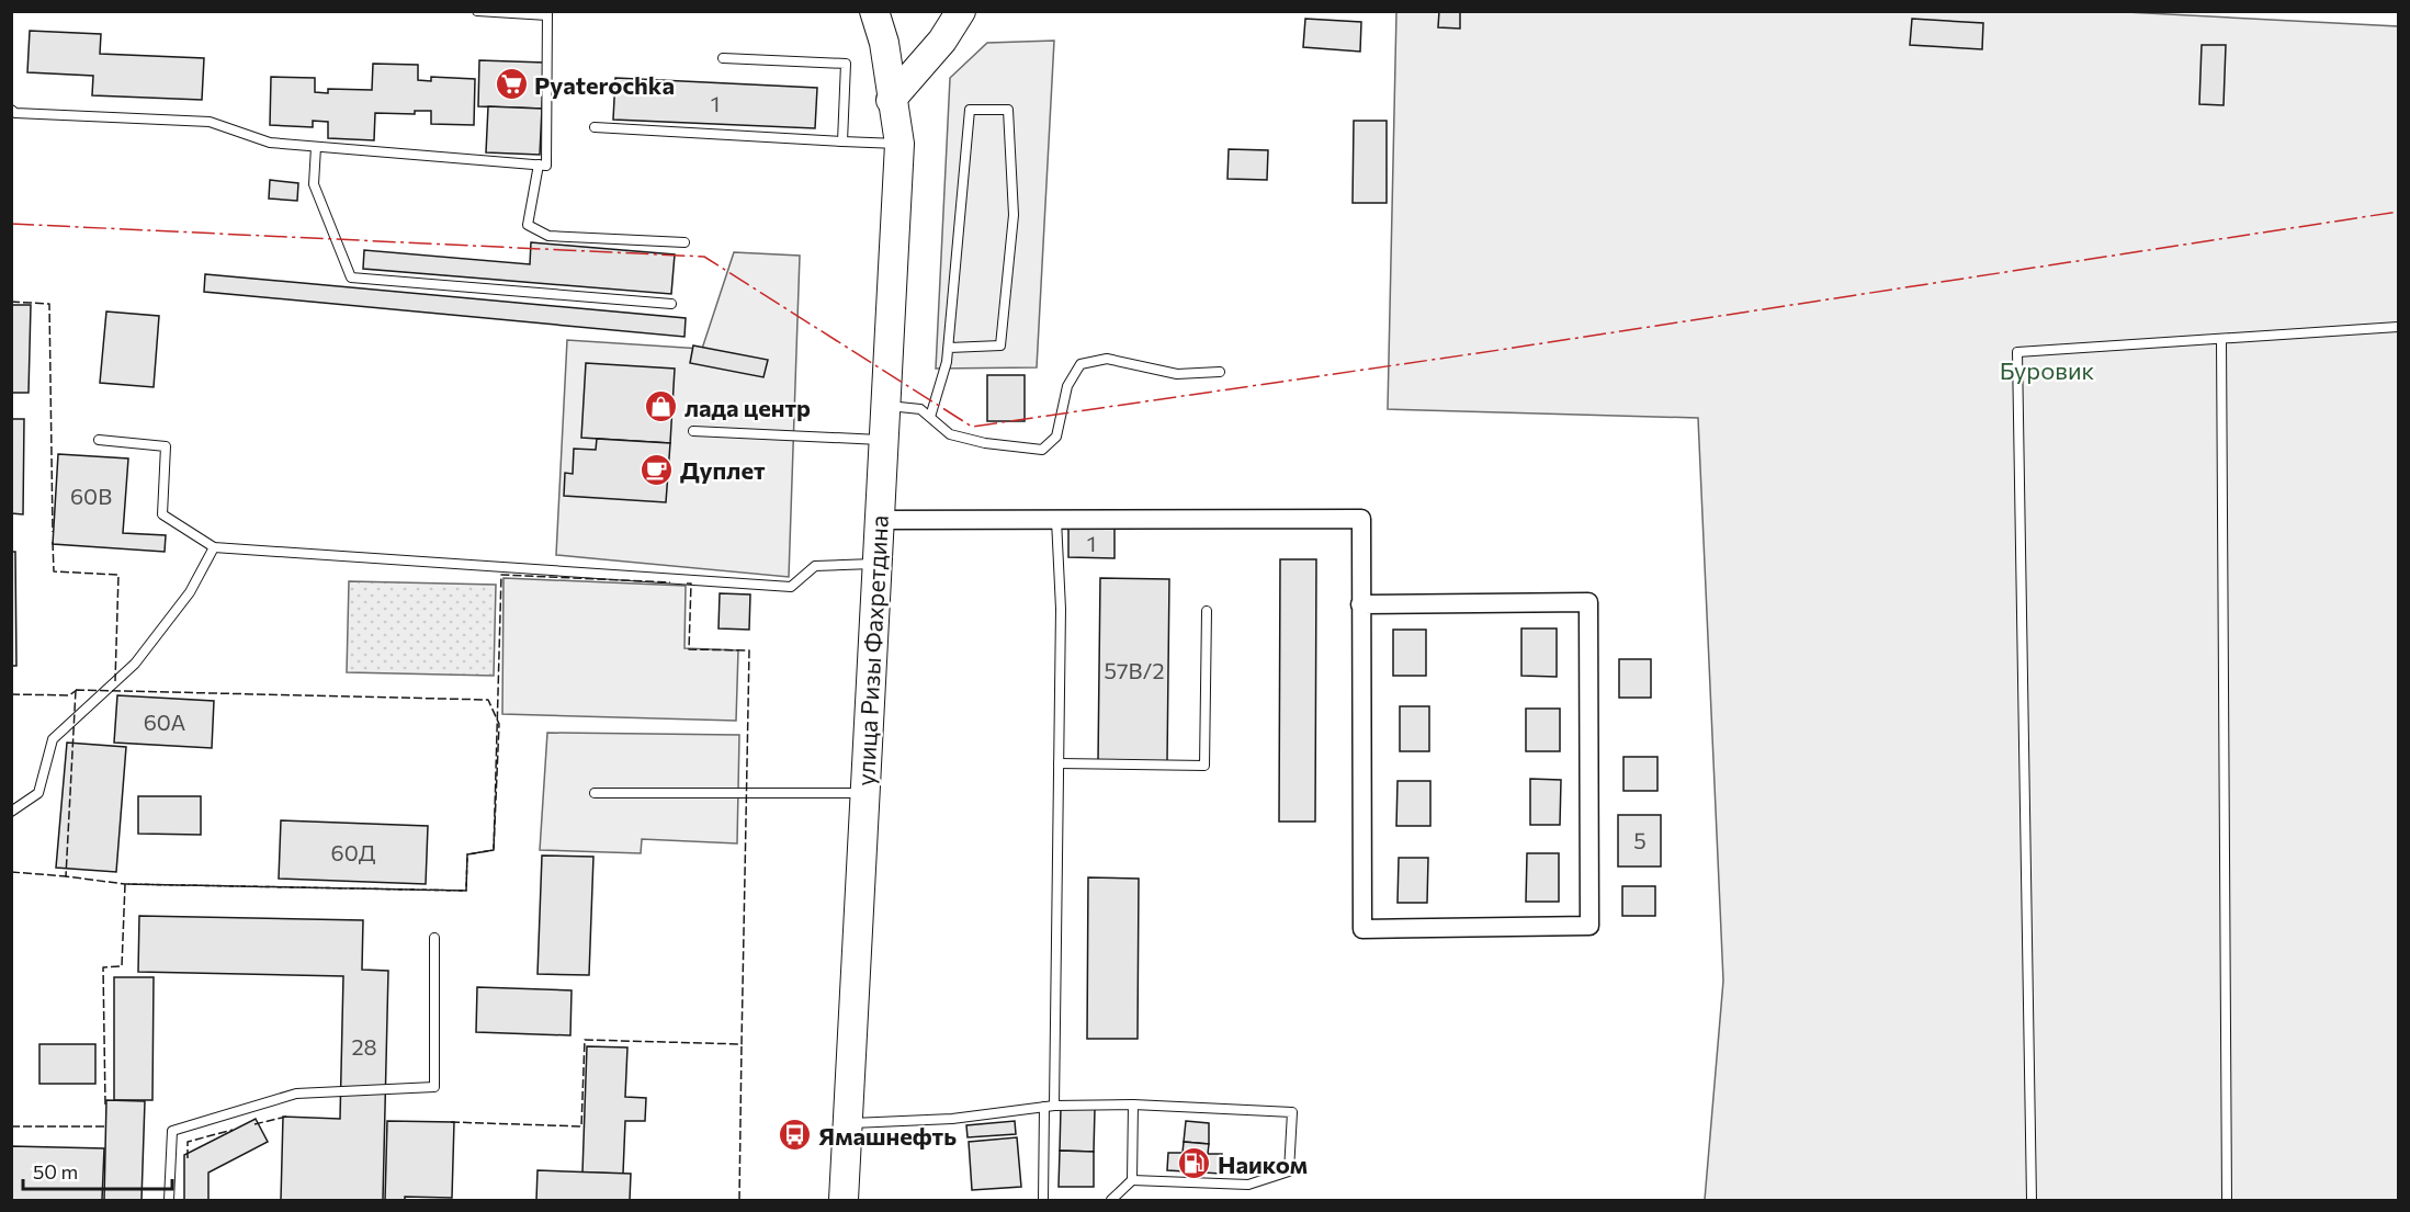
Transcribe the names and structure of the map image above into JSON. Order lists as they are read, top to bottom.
{
  "streets": {
    "main road": ["улица Ризы Фахретдина"]
  },
  "parks": ["Буровик"],
  "places": {
    "supermarket": ["Pyaterochka"],
    "shop": ["лада центр"],
    "cafe": ["Дуплет"],
    "bus stop": ["Ямашнефть"],
    "fuel station": ["Наиком"]
  },
  "house_numbers": [
    "1",
    "60В",
    "1",
    "57В/2",
    "60А",
    "5",
    "60Д",
    "28"
  ],
  "scale_bar": "50 m"
}
